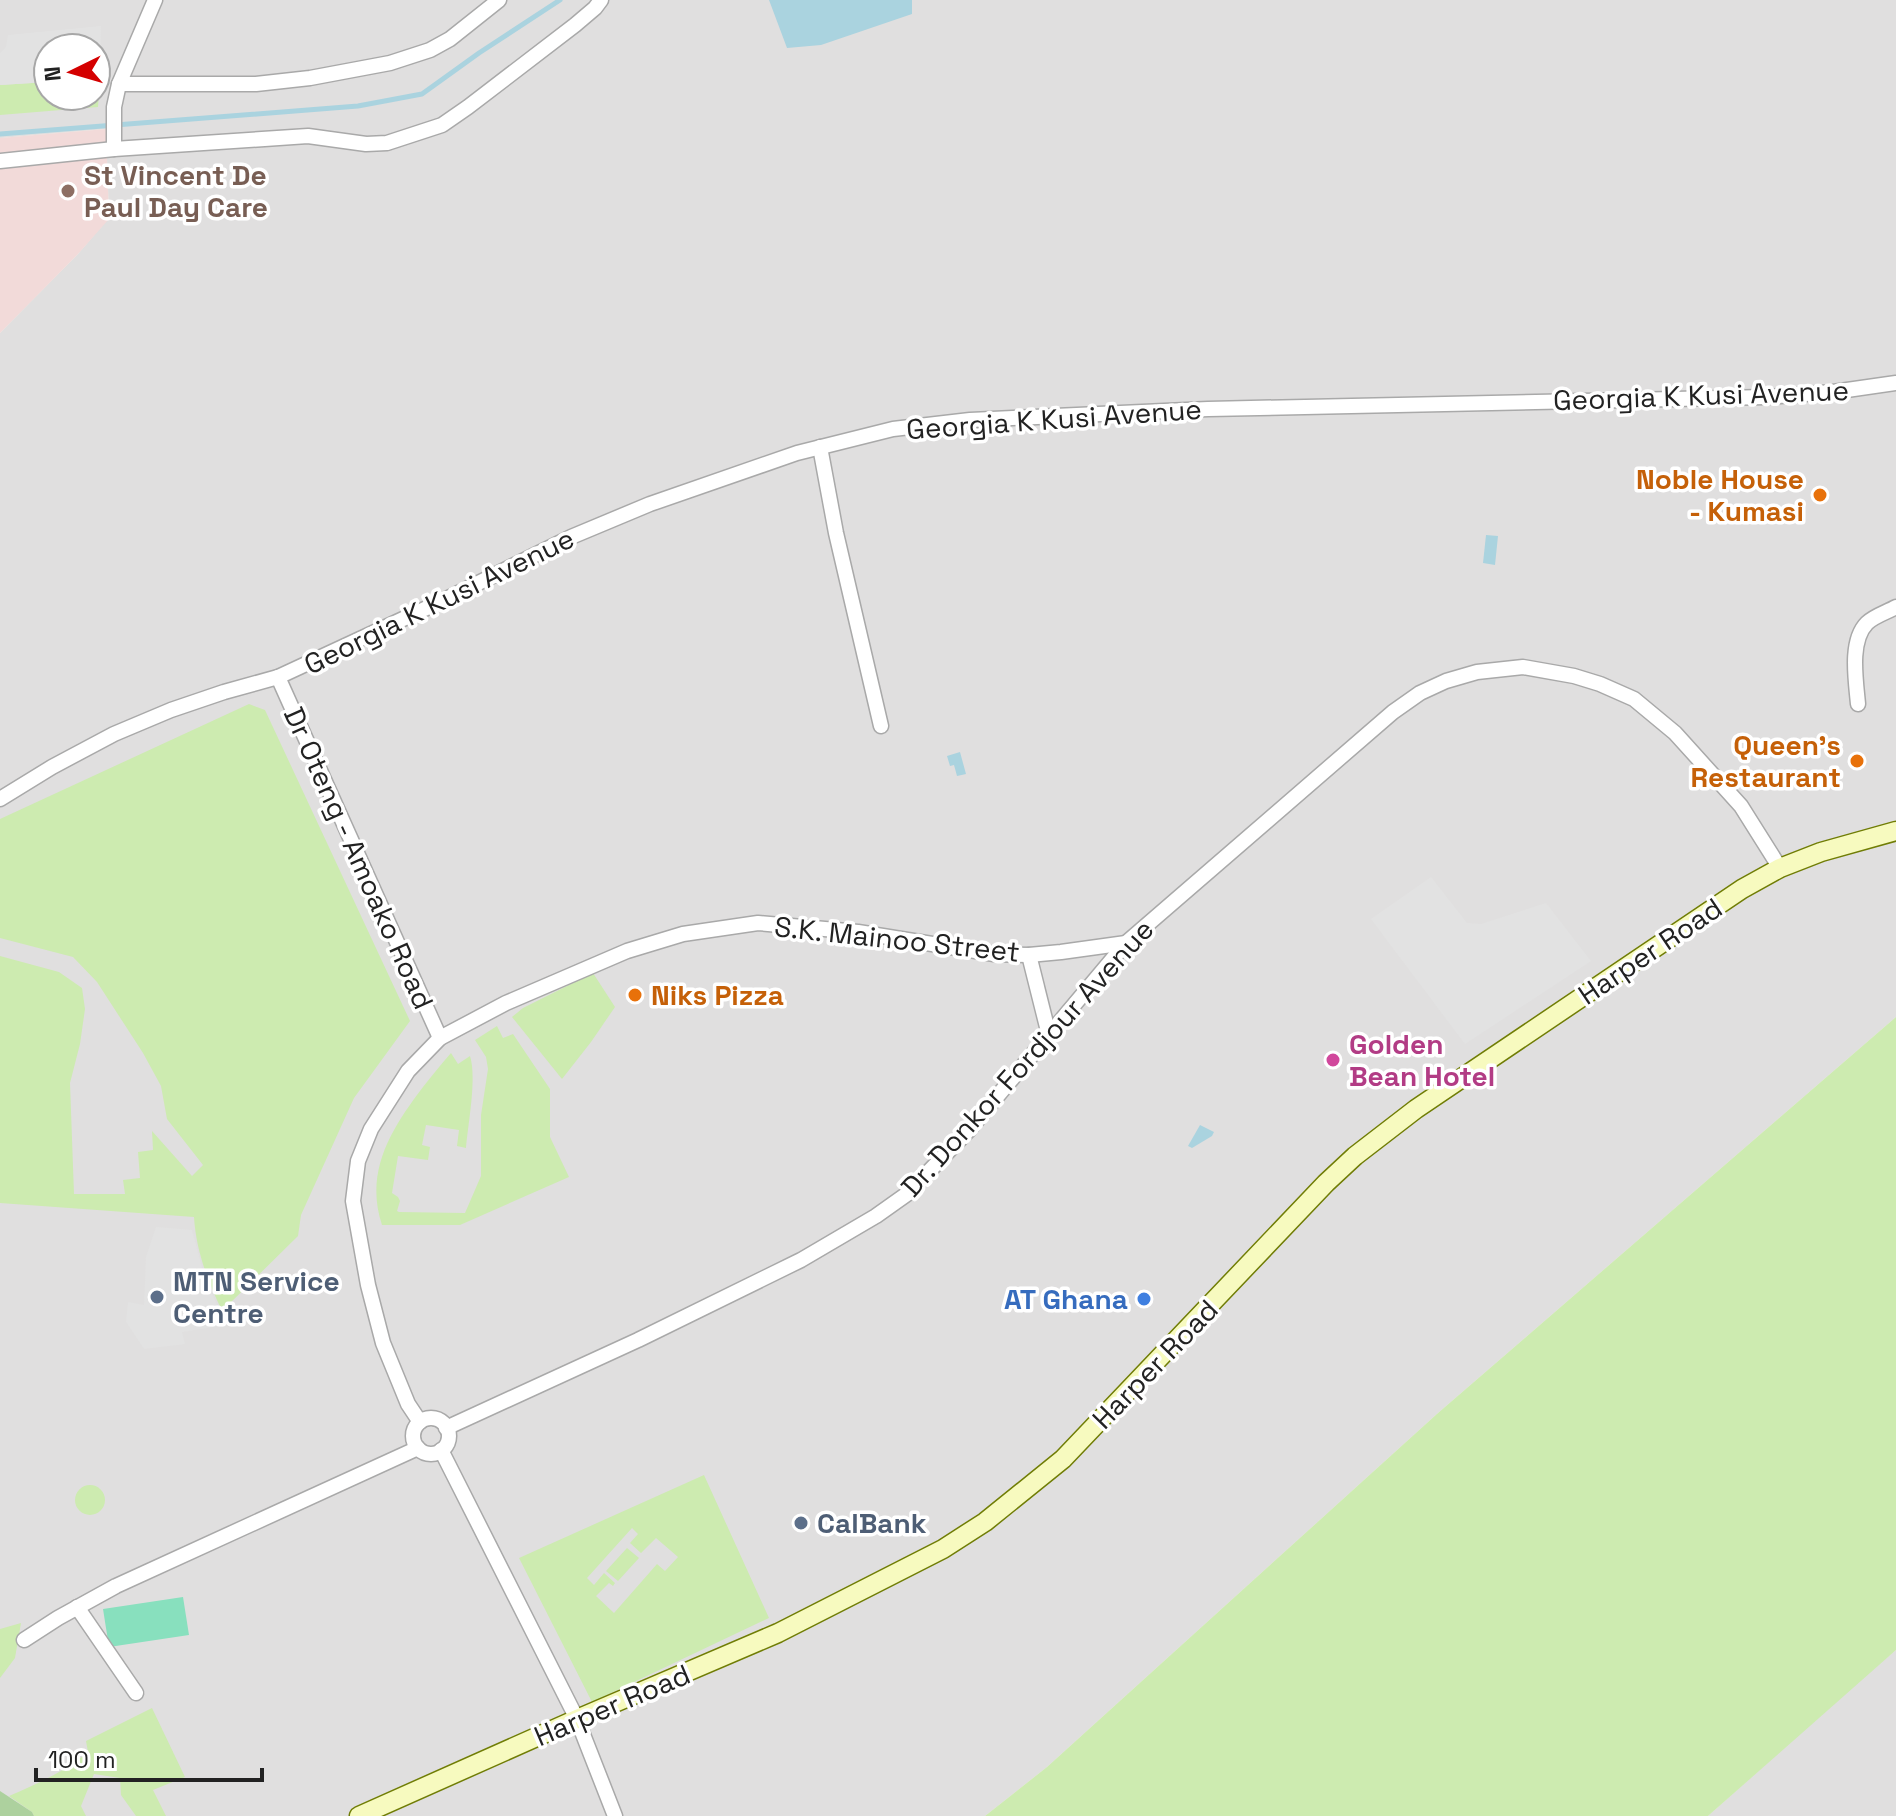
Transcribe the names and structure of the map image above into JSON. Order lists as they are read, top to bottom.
{
  "streets": {
    "main road": ["Harper Road"],
    "street": [
      "Georgia K Kusi Avenue",
      "Dr Oteng - Amoako Road",
      "S.K. Mainoo Street",
      "Dr. Donkor Fordjour Avenue"
    ]
  },
  "crossings": [
    ["Georgia K Kusi Avenue", "Dr Oteng - Amoako Road"],
    ["Dr Oteng - Amoako Road", "S.K. Mainoo Street"],
    ["S.K. Mainoo Street", "Dr. Donkor Fordjour Avenue"],
    ["Harper Road", "Dr. Donkor Fordjour Avenue"]
  ],
  "places": [
    "St Vincent De Paul Day Care",
    "Noble House - Kumasi",
    "Queen's Restaurant",
    "Niks Pizza",
    "Golden Bean Hotel",
    "MTN Service Centre",
    "AT Ghana",
    "CalBank"
  ],
  "scale_bar": "100 m",
  "north": "left"
}
